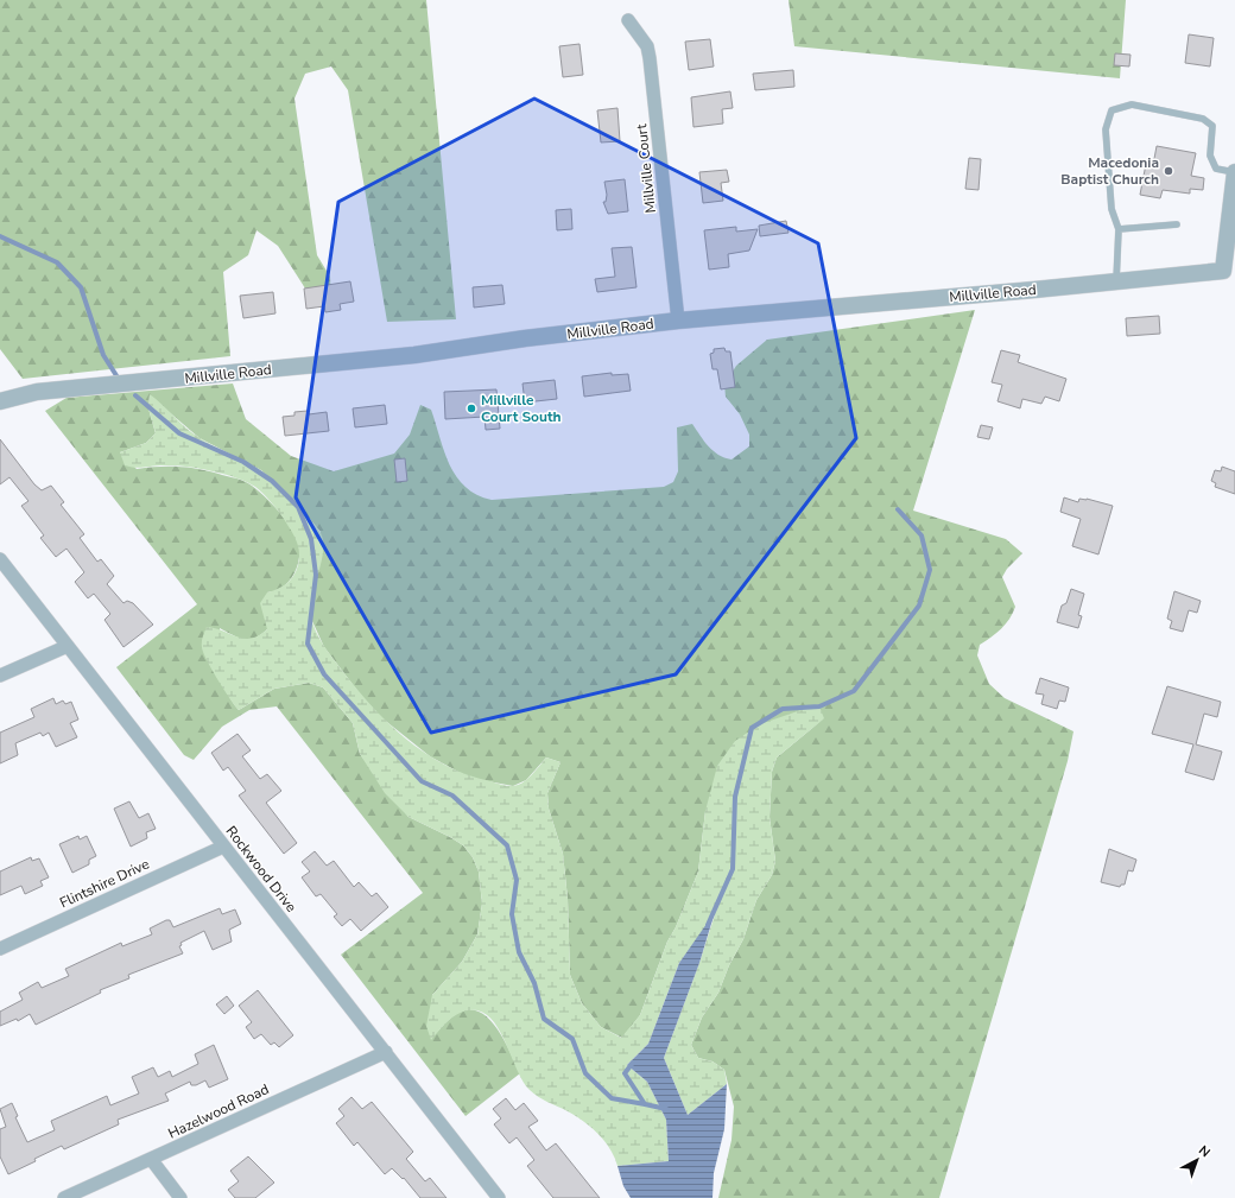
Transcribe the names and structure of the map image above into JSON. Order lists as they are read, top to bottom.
{
  "streets": {
    "street": [
      "Millville Court",
      "Millville Road",
      "Rockwood Drive",
      "Flintshire Drive",
      "Hazelwood Road"
    ]
  },
  "crossings": [
    ["Millville Court", "Millville Road"],
    ["Rockwood Drive", "Flintshire Drive"],
    ["Rockwood Drive", "Hazelwood Road"]
  ],
  "places": ["Macedonia Baptist Church", "Millville Court South"],
  "north": "top right"
}
